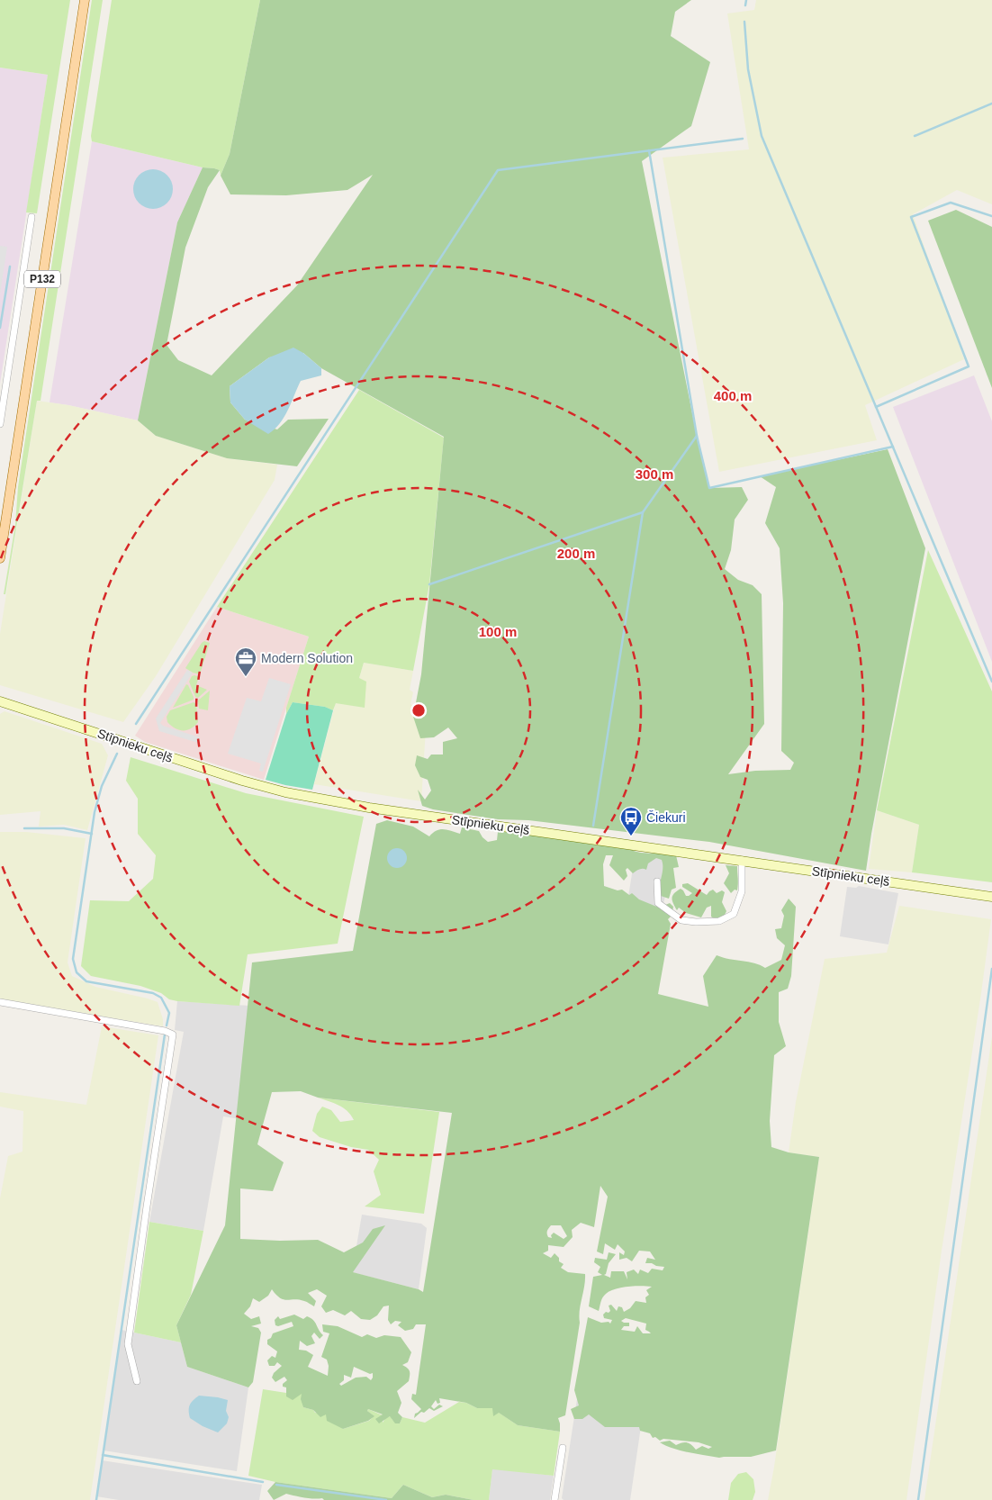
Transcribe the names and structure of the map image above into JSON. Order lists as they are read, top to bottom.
{
  "streets": {
    "main road": ["P132", "Stīpnieku ceļš"]
  },
  "places": {
    "office": ["Modern Solution"],
    "bus stop": ["Čiekuri"]
  },
  "rings": [
    "400 m",
    "300 m",
    "200 m",
    "100 m"
  ]
}
